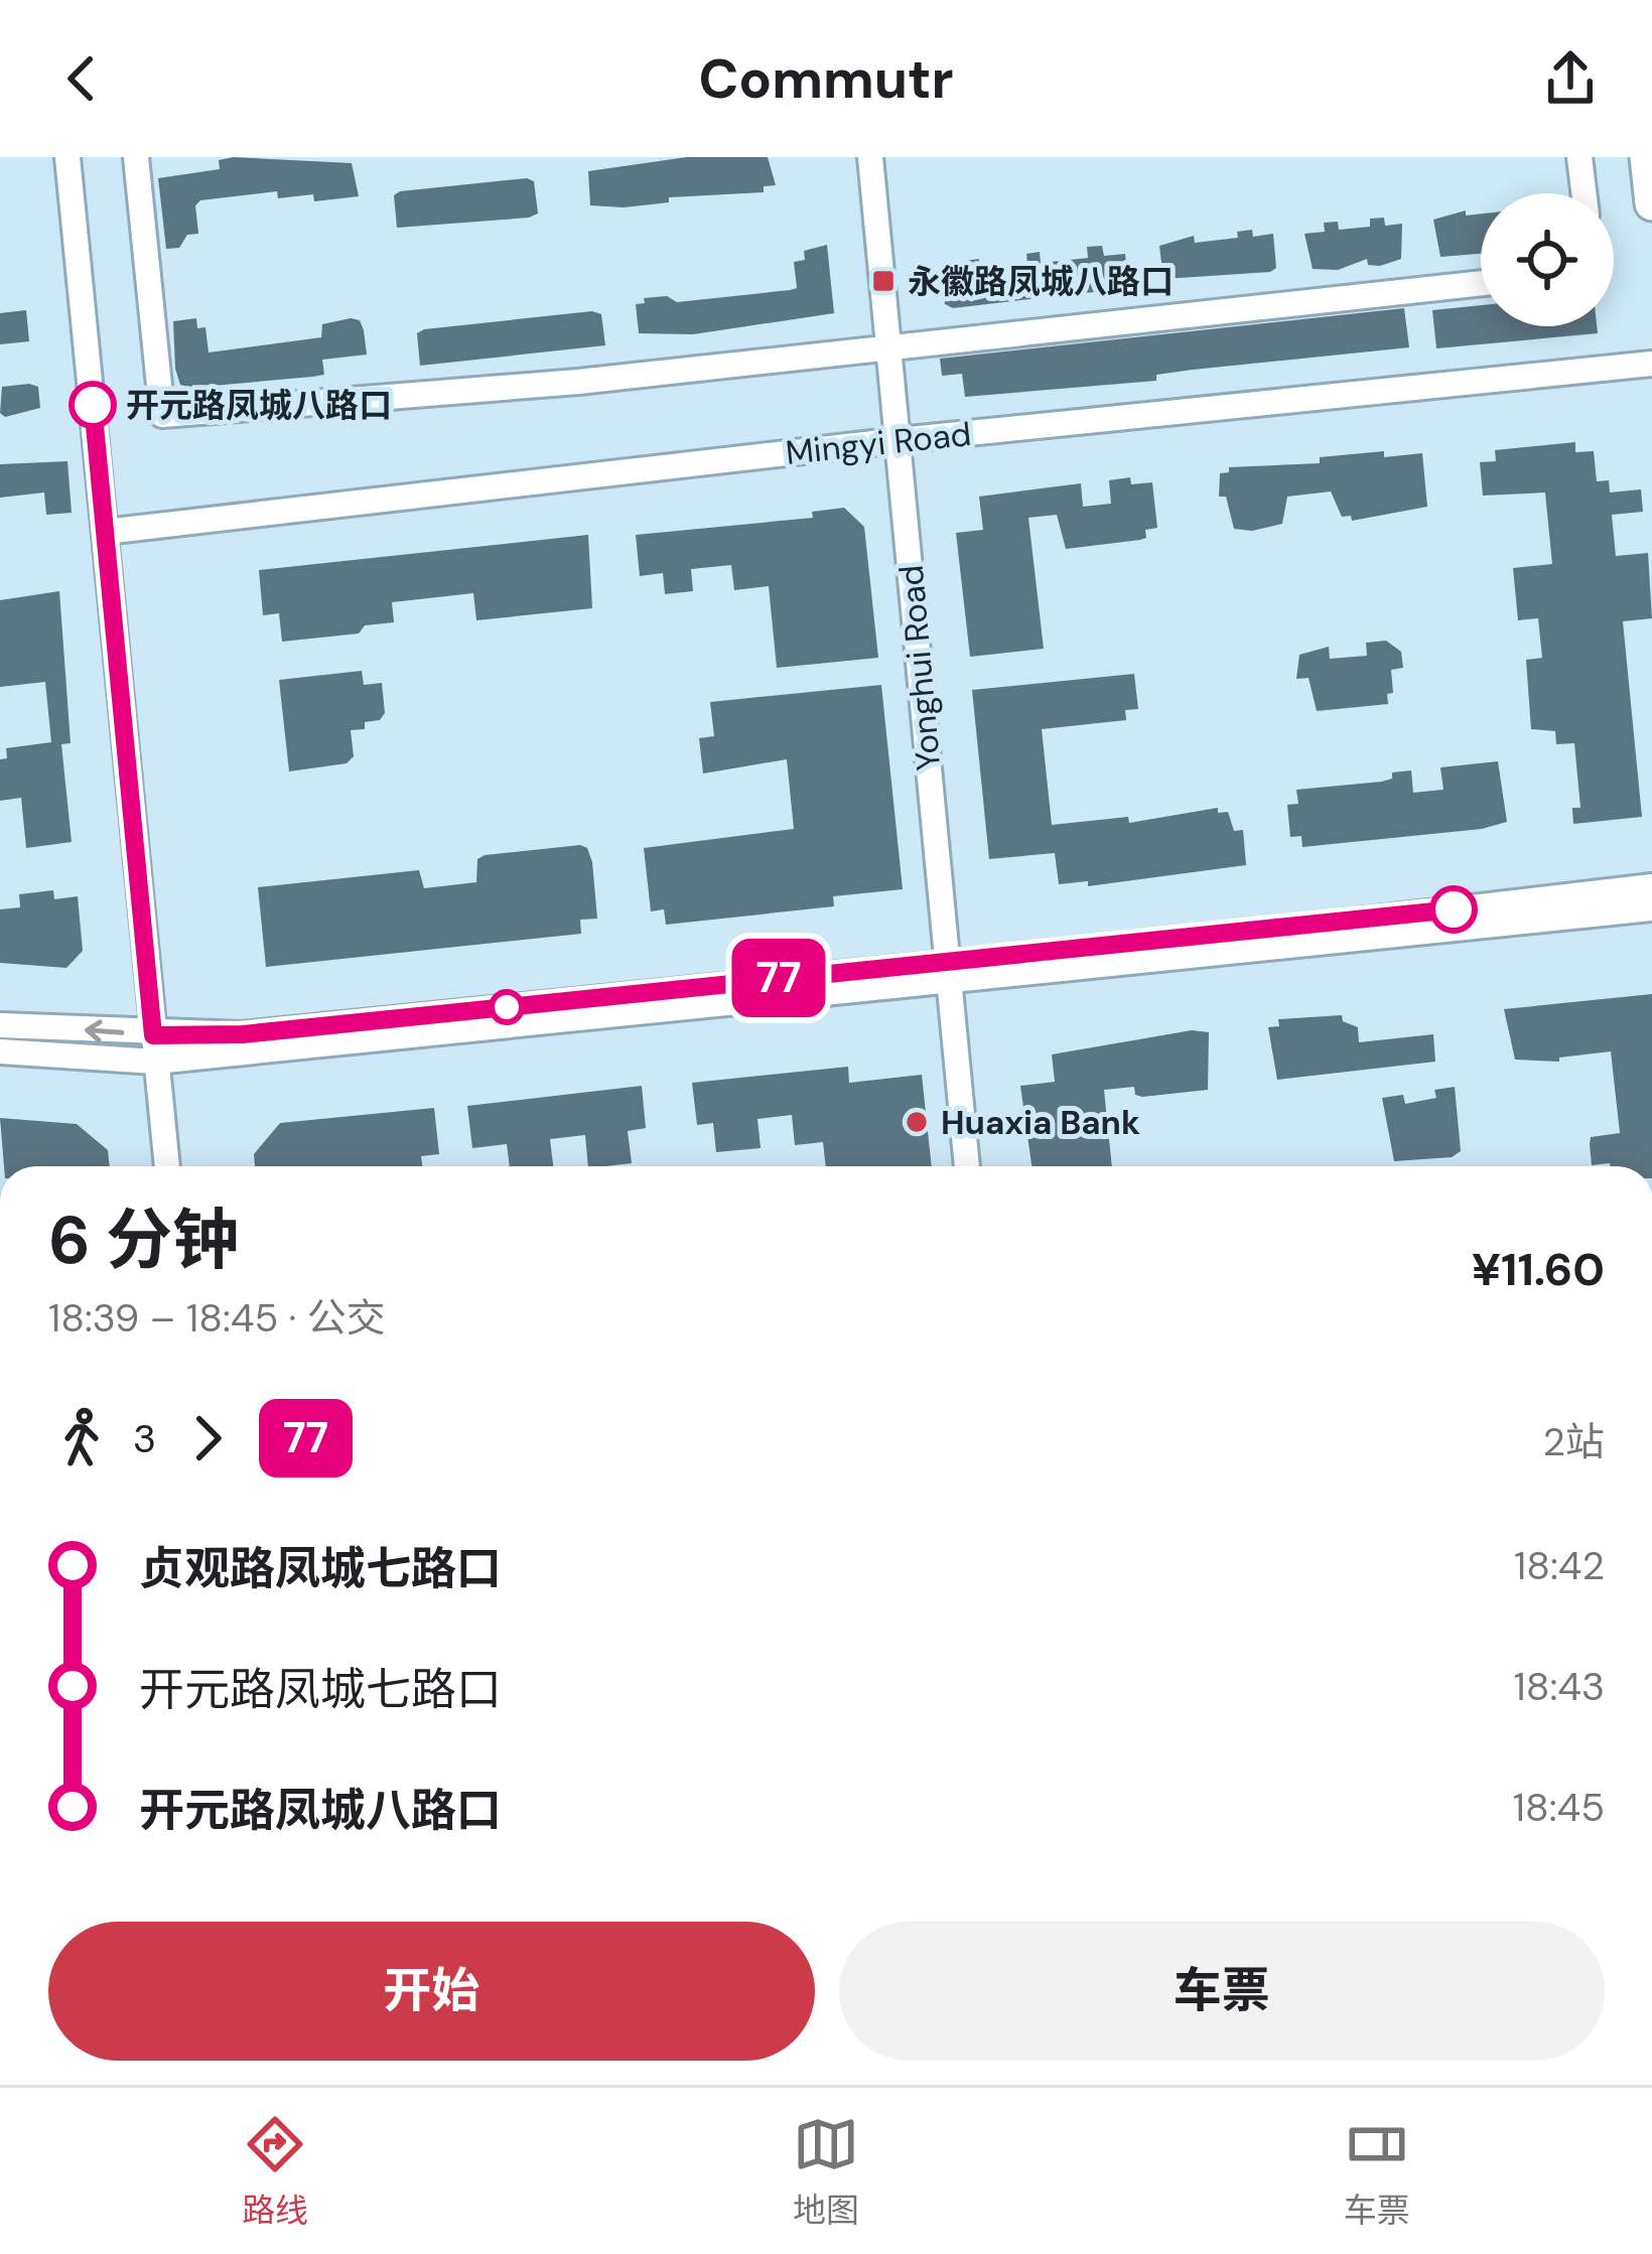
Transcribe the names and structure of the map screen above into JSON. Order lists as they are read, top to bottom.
{
  "streets": {
    "street": ["Mingyi Road", "Yonghui Road"]
  },
  "crossings": [
    ["Mingyi Road", "Yonghui Road"]
  ],
  "places": {
    "transit": ["永徽路凤城八路口"],
    "other": ["开元路凤城八路口", "Huaxia Bank"]
  },
  "lines": ["bus line 77"],
  "page": {
    "header": "Commutr",
    "on_map": "77",
    "heading": ["6 分钟", "18:39 – 18:45 · 公交", "¥11.60"],
    "legs": ["3", "77", "2站"],
    "list": [
      {
        "name": "贞观路凤城七路口",
        "value": "18:42"
      },
      {
        "name": "开元路凤城七路口",
        "value": "18:43"
      },
      {
        "name": "开元路凤城八路口",
        "value": "18:45"
      }
    ],
    "buttons": ["开始", "车票"],
    "tabs": ["路线", "地图", "车票"]
  }
}
